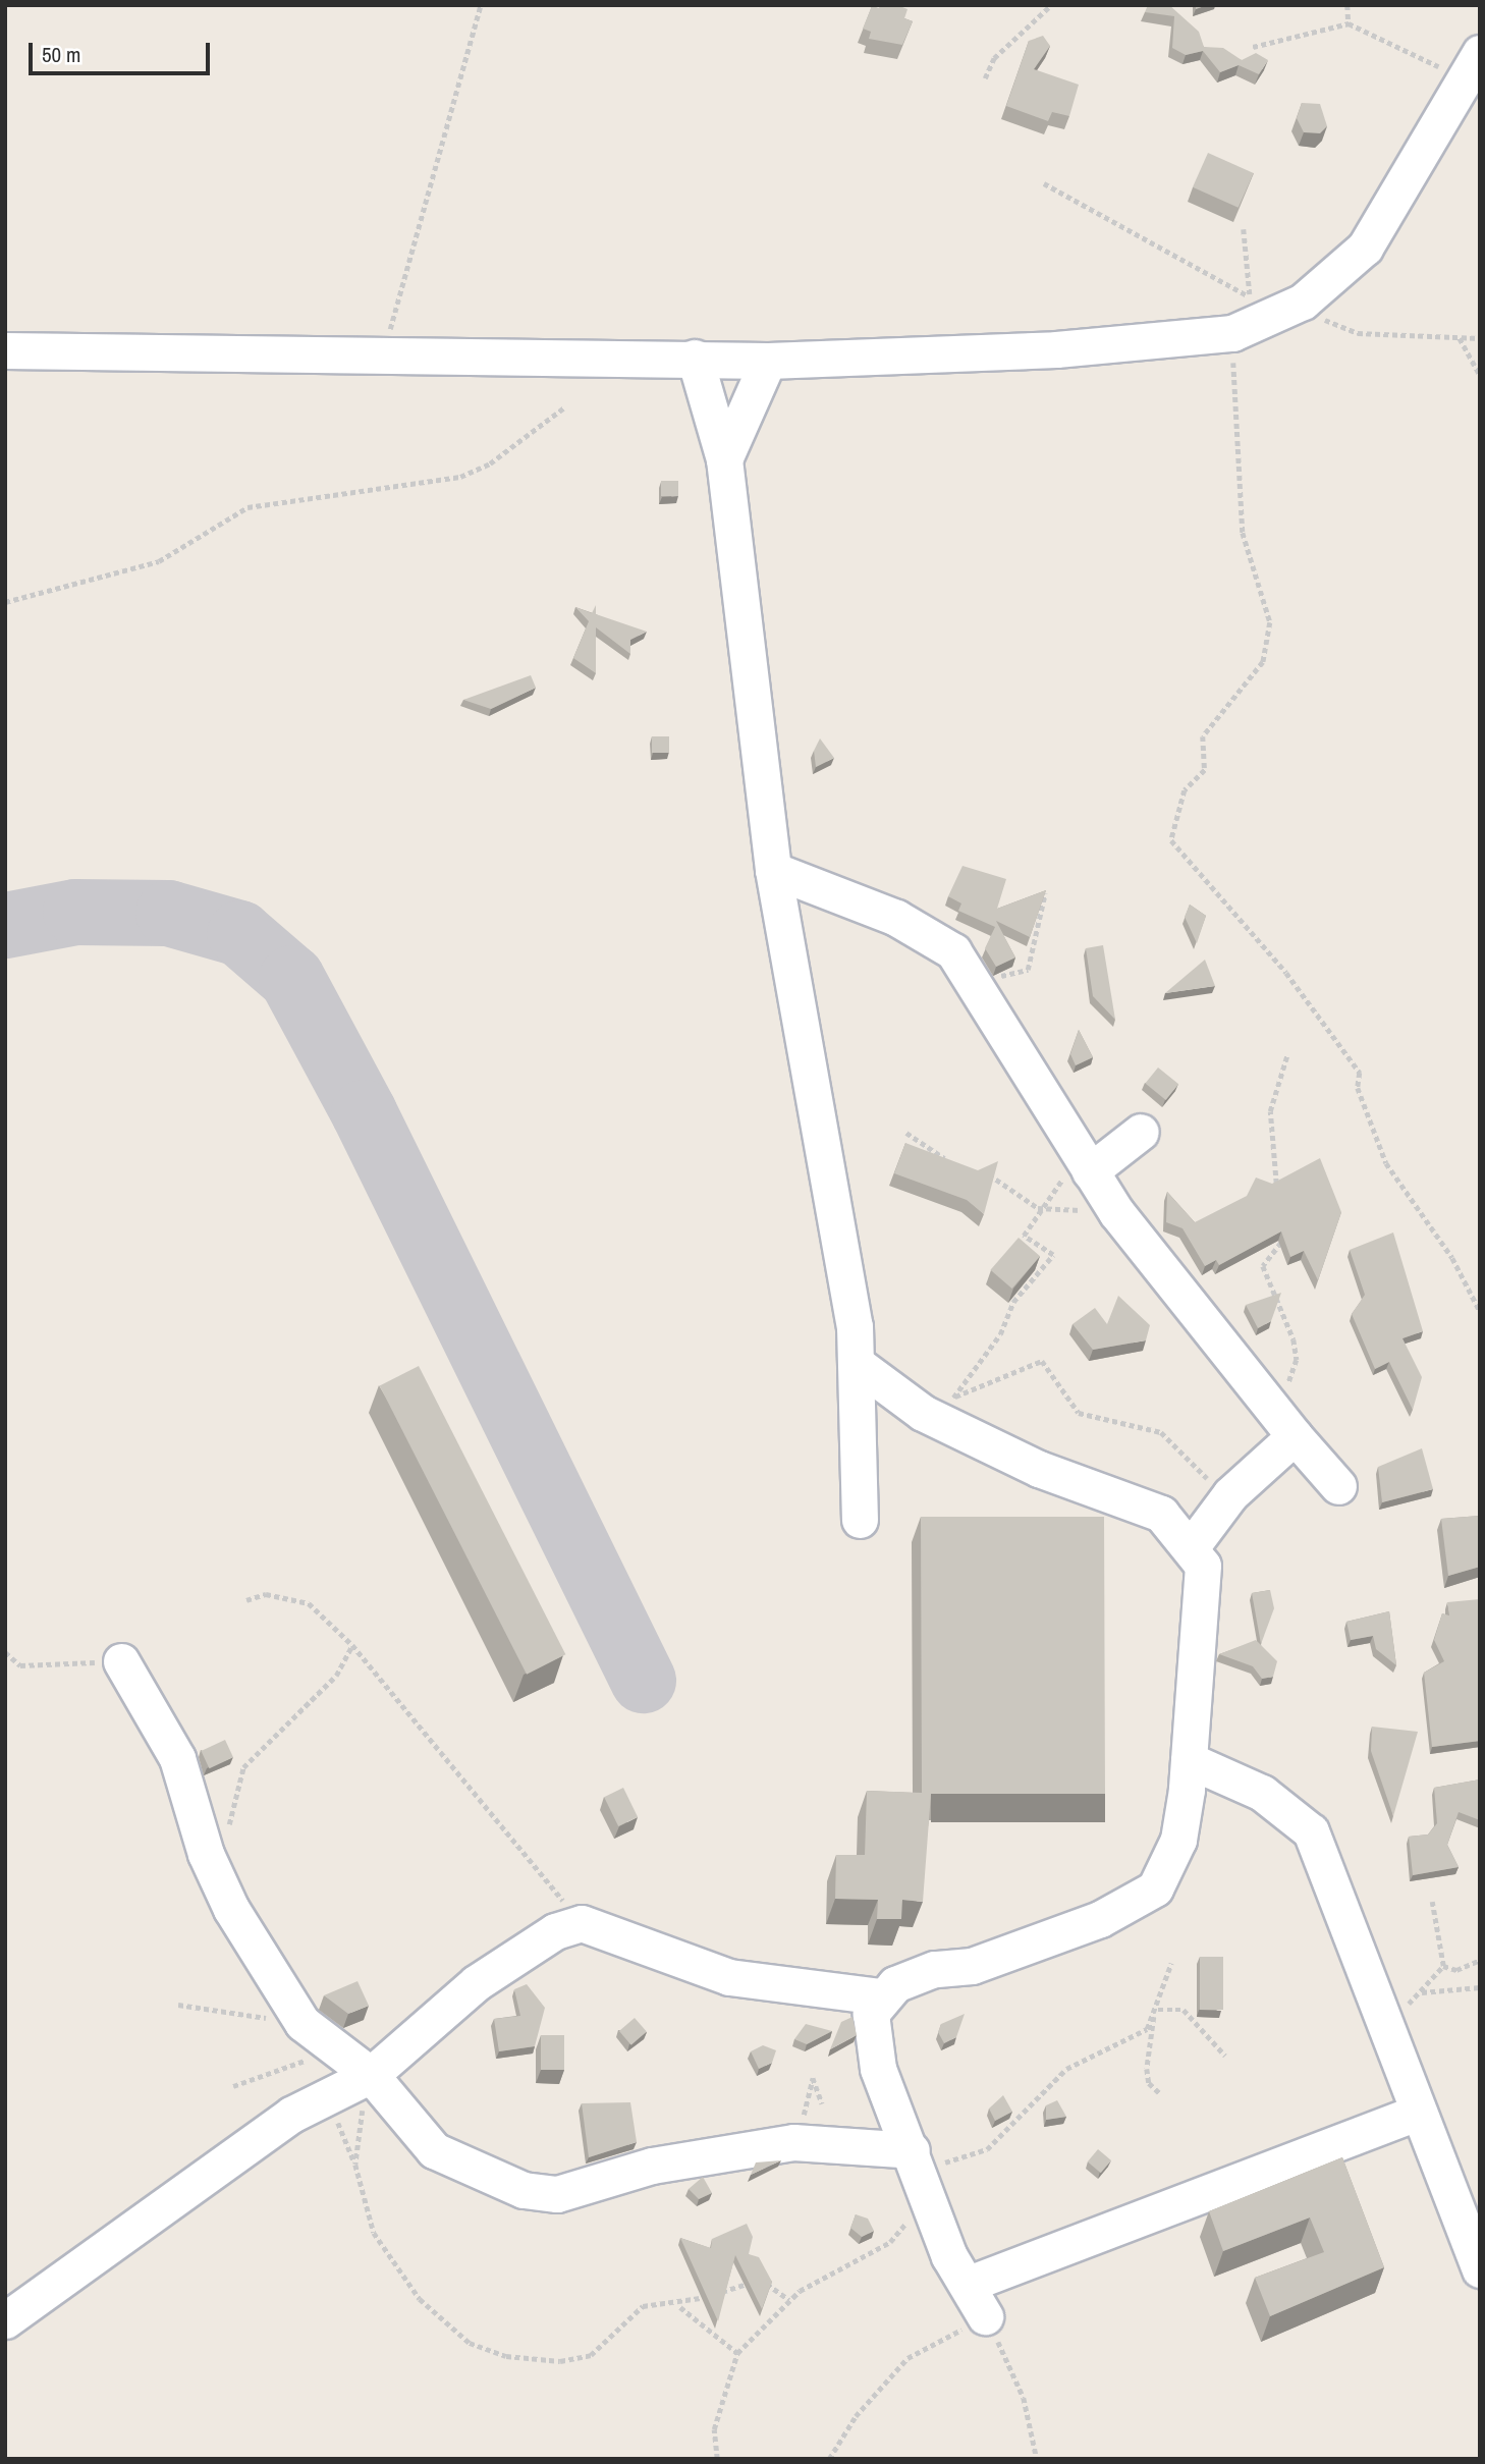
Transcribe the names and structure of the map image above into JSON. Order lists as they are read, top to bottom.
{
  "scale_bar": "50 m"
}
